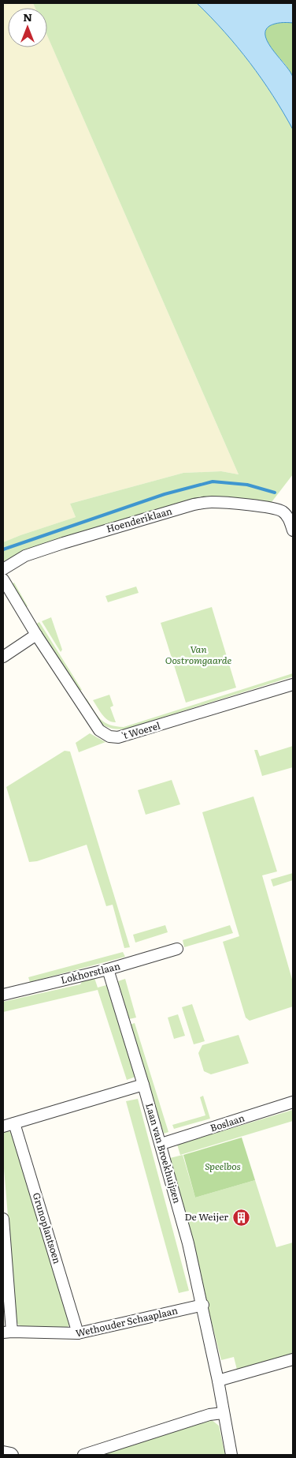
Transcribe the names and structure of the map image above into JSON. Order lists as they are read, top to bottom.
{
  "streets": {
    "street": [
      "Hoenderiklaan",
      "'t Woerel",
      "Lokhorstlaan",
      "Boslaan",
      "Laan van Broekhuijzen",
      "Grunoplantsoen",
      "Wethouder Schaaplaan"
    ]
  },
  "crossings": [
    ["Lokhorstlaan", "Laan van Broekhuijzen"],
    ["Boslaan", "Laan van Broekhuijzen"],
    ["Laan van Broekhuijzen", "Wethouder Schaaplaan"],
    ["Grunoplantsoen", "Wethouder Schaaplaan"]
  ],
  "parks": ["Van Oostromgaarde", "Speelbos"],
  "places": {
    "building": ["De Weijer"]
  },
  "north": "top"
}
